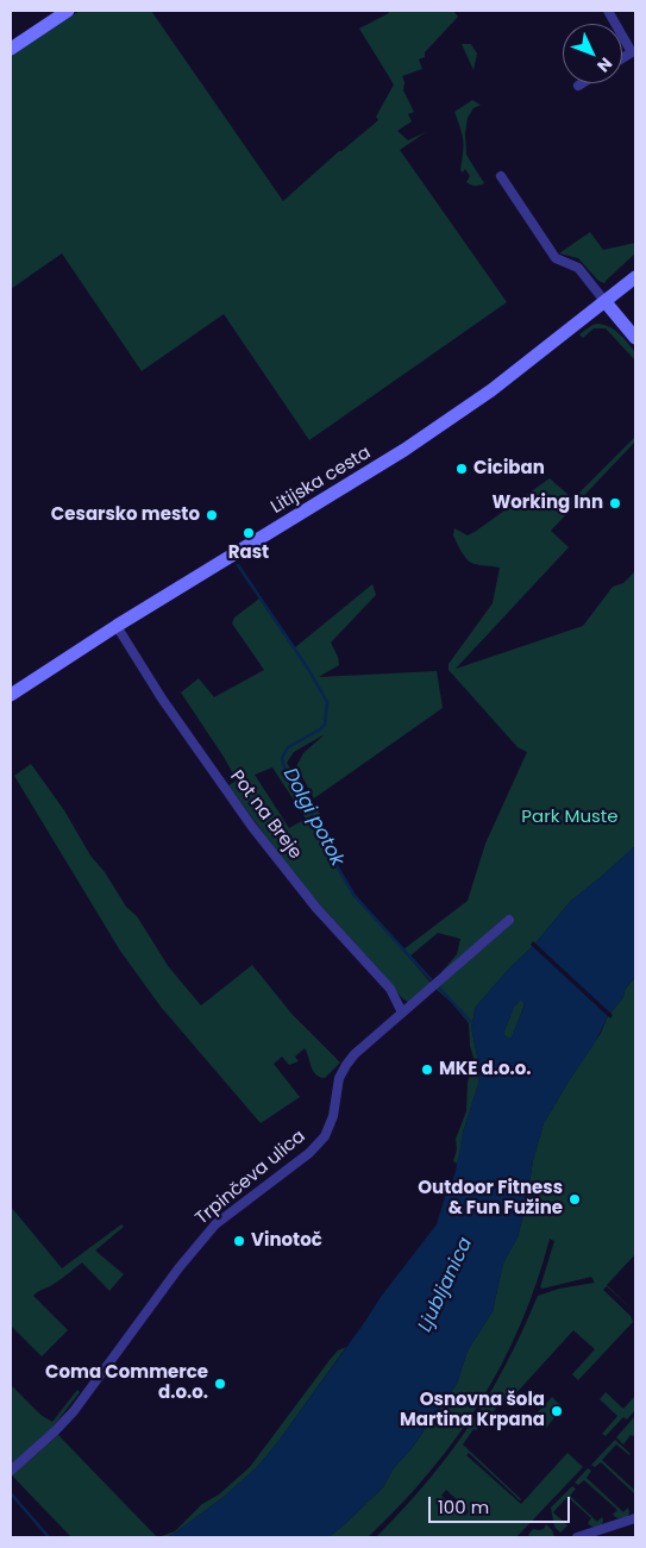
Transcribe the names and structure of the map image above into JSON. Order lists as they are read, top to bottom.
{
  "streets": {
    "main road": ["Litijska cesta"],
    "street": ["Pot na Breje", "Trpinčeva ulica"]
  },
  "crossings": [
    ["Litijska cesta", "Pot na Breje"],
    ["Pot na Breje", "Trpinčeva ulica"]
  ],
  "water": ["Dolgi potok", "Ljubljanica"],
  "parks": ["Park Muste"],
  "places": [
    "Ciciban",
    "Working Inn",
    "Cesarsko mesto",
    "Rast",
    "MKE d.o.o.",
    "Outdoor Fitness & Fun Fužine",
    "Vinotoč",
    "Coma Commerce d.o.o.",
    "Osnovna šola Martina Krpana"
  ],
  "scale_bar": "100 m",
  "north": "bottom right"
}
